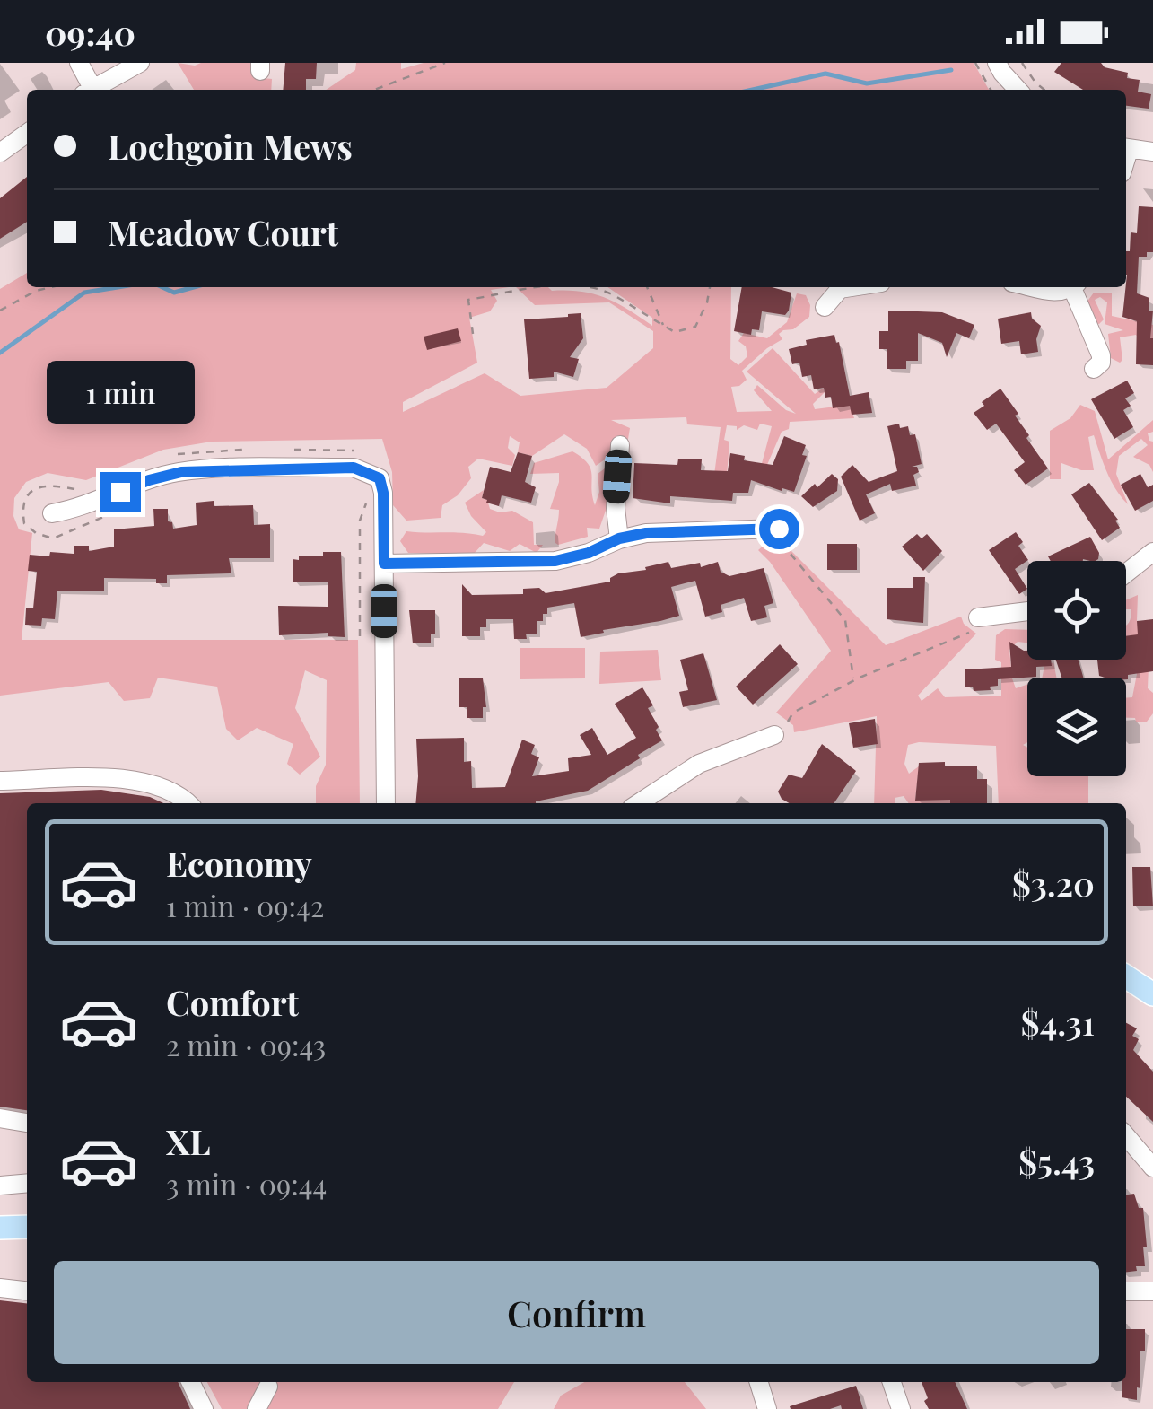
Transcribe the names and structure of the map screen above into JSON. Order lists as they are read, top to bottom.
{
  "page": {
    "status": "09:40",
    "banner": ["Lochgoin Mews", "Meadow Court"],
    "bubble": "1 min",
    "list": [
      {
        "name": "Economy",
        "note": "1 min · 09:42",
        "value": "$3.20"
      },
      {
        "name": "Comfort",
        "note": "2 min · 09:43",
        "value": "$4.31"
      },
      {
        "name": "XL",
        "note": "3 min · 09:44",
        "value": "$5.43"
      }
    ],
    "buttons": "Confirm"
  }
}
